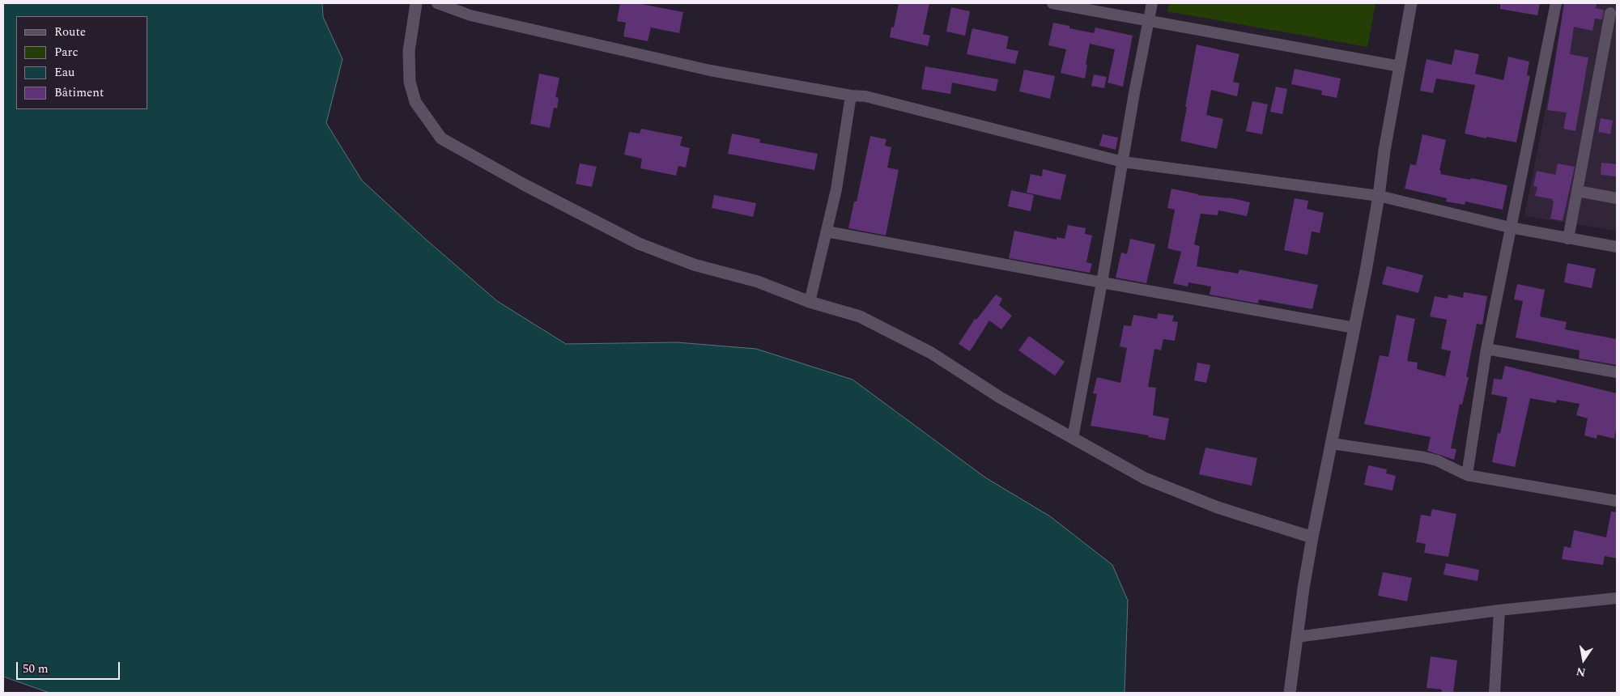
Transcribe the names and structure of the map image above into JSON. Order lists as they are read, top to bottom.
{
  "legend": [
    "Route",
    "Parc",
    "Eau",
    "Bâtiment"
  ],
  "scale_bar": "50 m",
  "north": "bottom"
}
